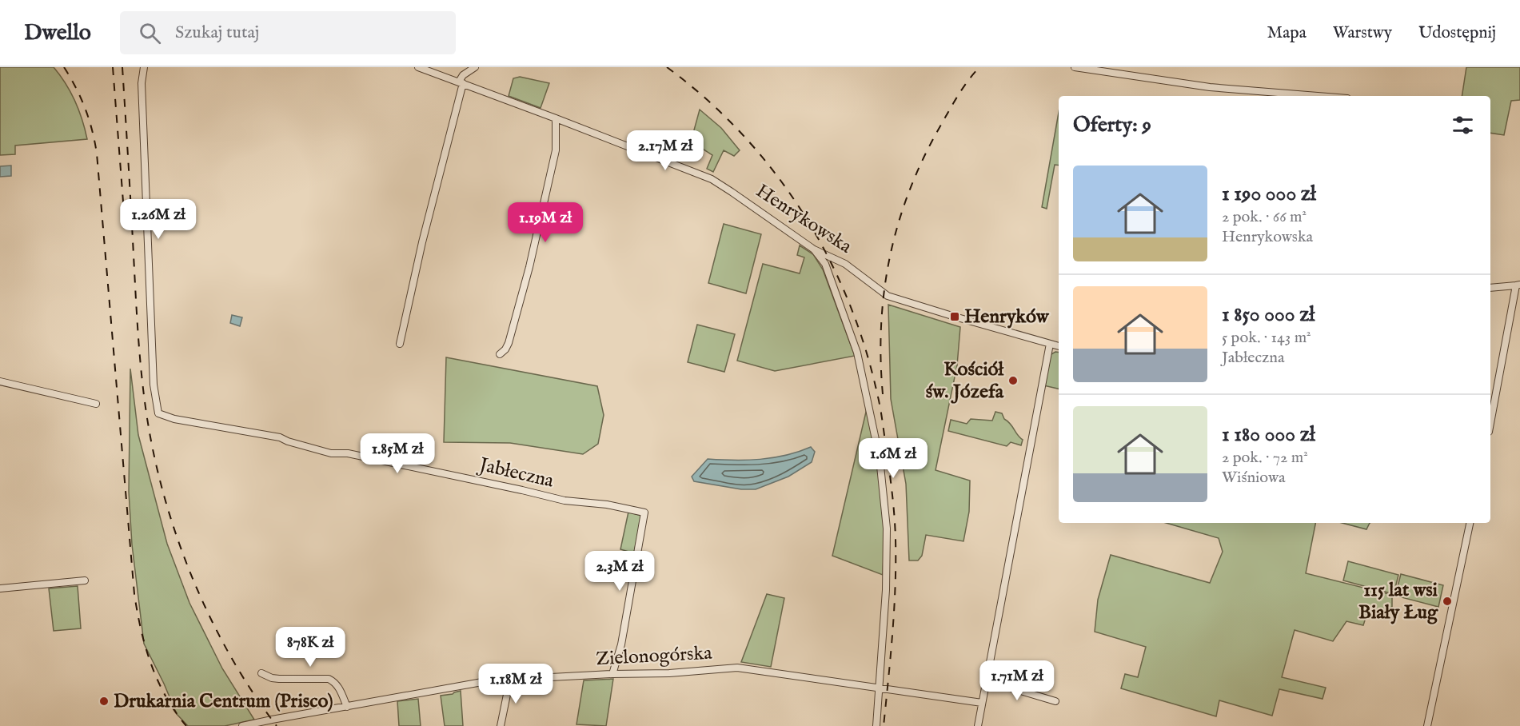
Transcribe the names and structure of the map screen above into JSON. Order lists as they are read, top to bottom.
{
  "streets": {
    "street": ["Henrykowska", "Jabłeczna", "Zielonogórska"]
  },
  "crossings": [
    ["Jabłeczna", "Zielonogórska"]
  ],
  "places": {
    "transit": ["Henryków"],
    "other": ["Kościół św. Józefa", "115 lat wsi Biały Ług", "Drukarnia Centrum (Prisco)"]
  },
  "page": {
    "header": "Dwello",
    "search": "Szukaj tutaj",
    "nav": ["Mapa", "Warstwy", "Udostępnij"],
    "heading": "Oferty: 9",
    "price": [
      "2.17M zł",
      "1.26M zł",
      "1.19M zł",
      "1.85M zł",
      "1.6M zł",
      "2.3M zł",
      "878K zł",
      "1.71M zł",
      "1.18M zł"
    ],
    "list": [
      {
        "name": "1 190 000 zł",
        "note": "2 pok. · 66 m² · Henrykowska"
      },
      {
        "name": "1 850 000 zł",
        "note": "5 pok. · 143 m² · Jabłeczna"
      },
      {
        "name": "1 180 000 zł",
        "note": "2 pok. · 72 m² · Wiśniowa"
      }
    ]
  }
}
